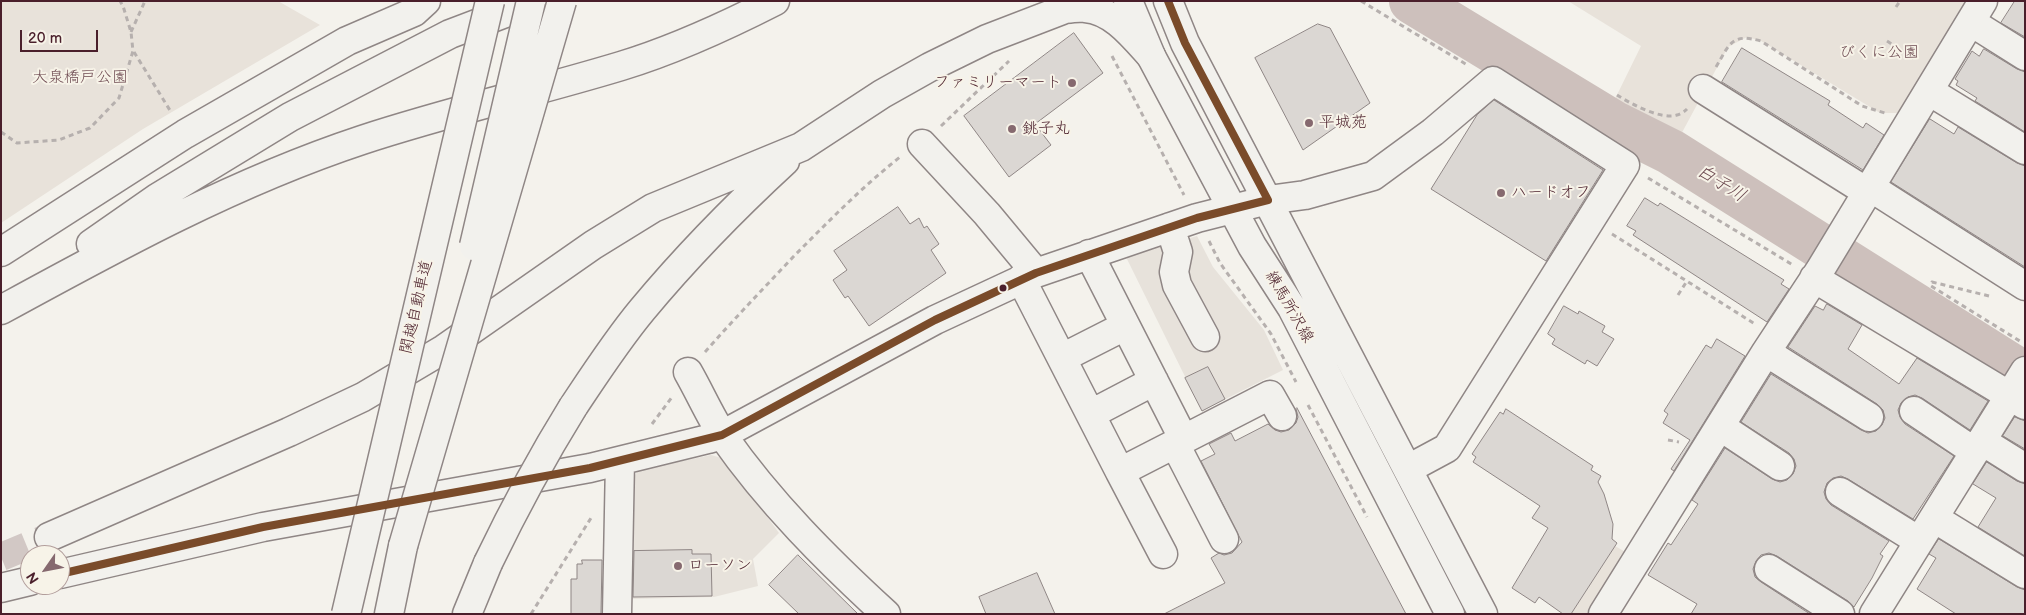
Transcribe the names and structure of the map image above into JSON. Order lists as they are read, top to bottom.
{
  "streets": {
    "main road": ["関越自動車道", "練馬所沢線"]
  },
  "water": ["白子川"],
  "parks": ["びくに公園", "大泉橋戸公園"],
  "places": [
    "ファミリーマート",
    "平城苑",
    "銚子丸",
    "ハードオフ",
    "ローソン"
  ],
  "scale_bar": "20 m",
  "north": "bottom left"
}
